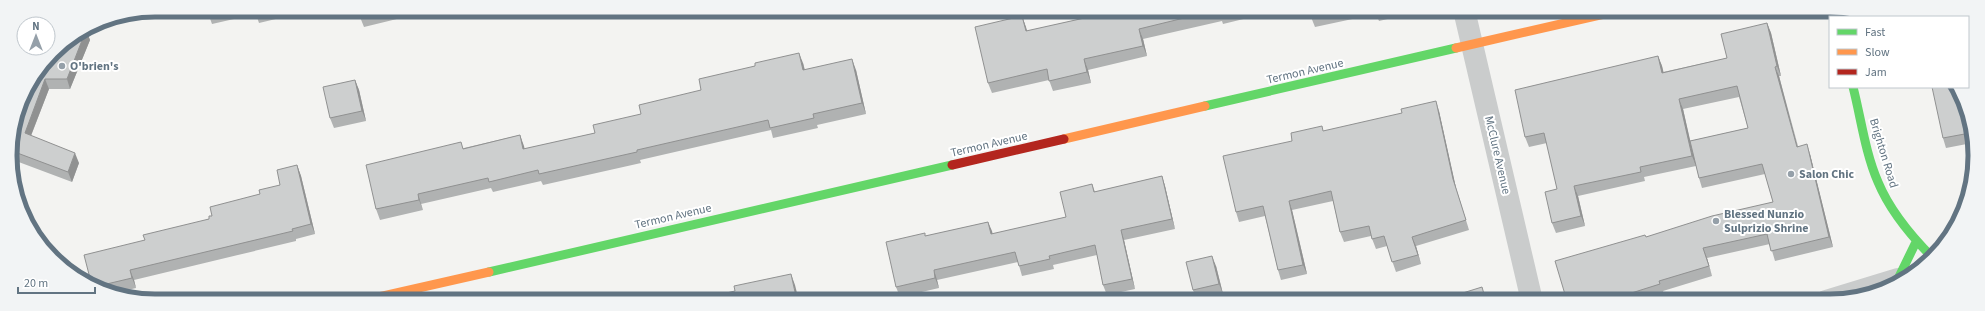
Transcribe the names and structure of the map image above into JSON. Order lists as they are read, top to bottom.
{
  "streets": {
    "street": ["Termon Avenue", "Brighton Road", "McClure Avenue"]
  },
  "crossings": [
    ["Termon Avenue", "McClure Avenue"]
  ],
  "places": ["O'brien's", "Salon Chic", "Blessed Nunzio Sulprizio Shrine"],
  "legend": ["Fast", "Slow", "Jam"],
  "scale_bar": "20 m",
  "north": "top"
}
